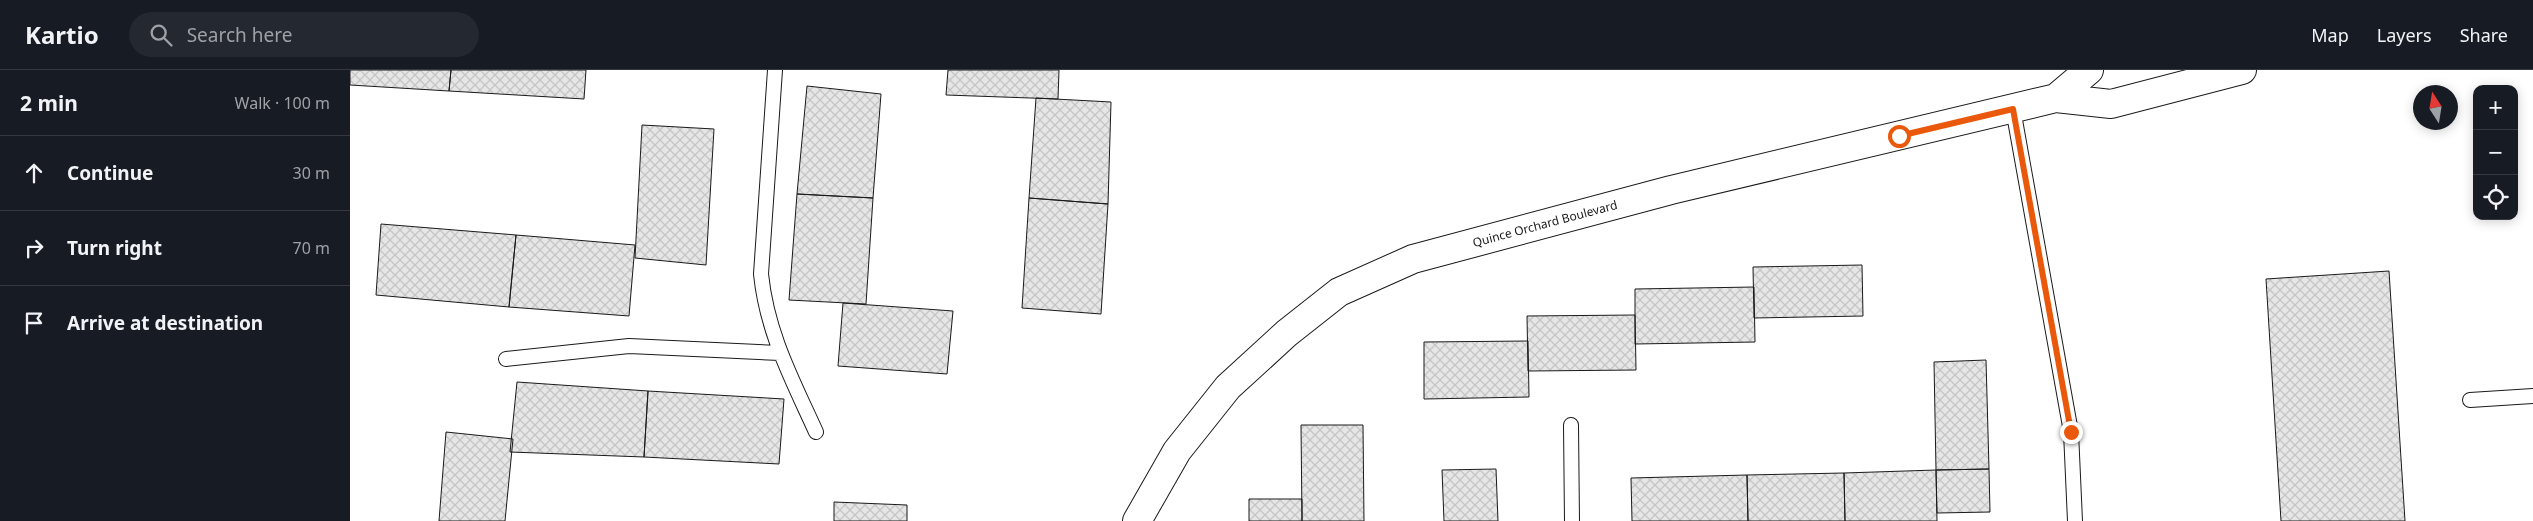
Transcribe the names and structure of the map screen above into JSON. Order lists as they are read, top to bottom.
{
  "streets": {
    "street": ["Quince Orchard Boulevard"]
  },
  "north": "top",
  "page": {
    "header": "Kartio",
    "search": "Search here",
    "nav": ["Map", "Layers", "Share"],
    "heading": ["2 min", "Walk · 100 m"],
    "map_buttons": ["+", "−"],
    "list": [
      ["Continue", "30 m"],
      ["Turn right", "70 m"],
      "Arrive at destination"
    ]
  }
}
